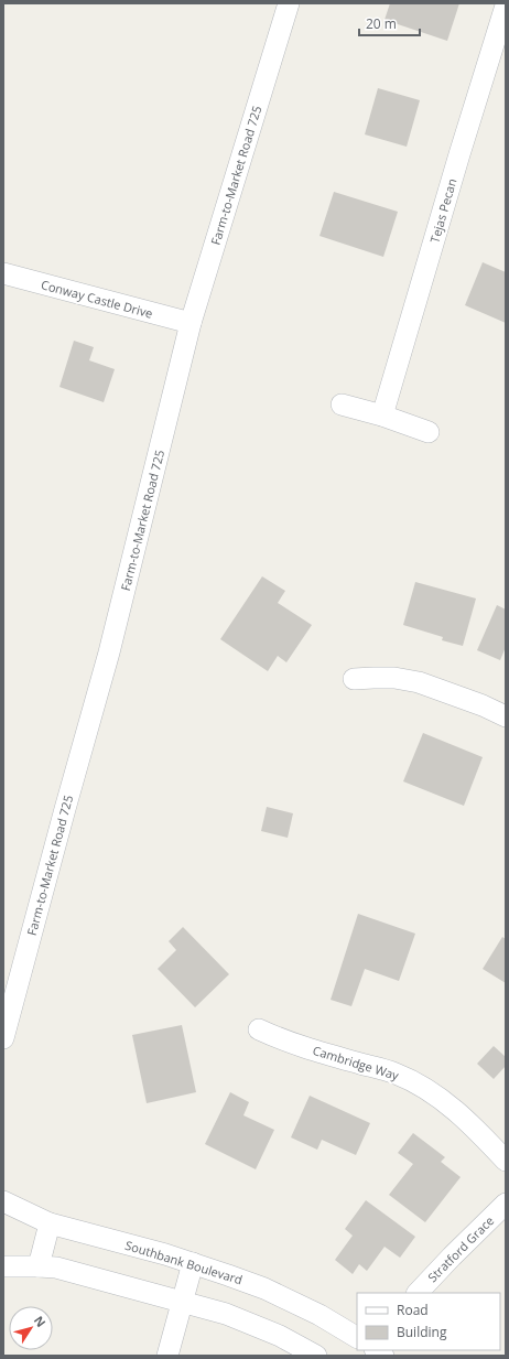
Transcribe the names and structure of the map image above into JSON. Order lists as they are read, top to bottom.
{
  "streets": {
    "street": [
      "Farm-to-Market Road 725",
      "Tejas Pecan",
      "Conway Castle Drive",
      "Cambridge Way",
      "Stratford Grace",
      "Southbank Boulevard"
    ]
  },
  "crossings": [
    ["Farm-to-Market Road 725", "Conway Castle Drive"]
  ],
  "legend": ["Road", "Building"],
  "scale_bar": "20 m",
  "north": "top right"
}
